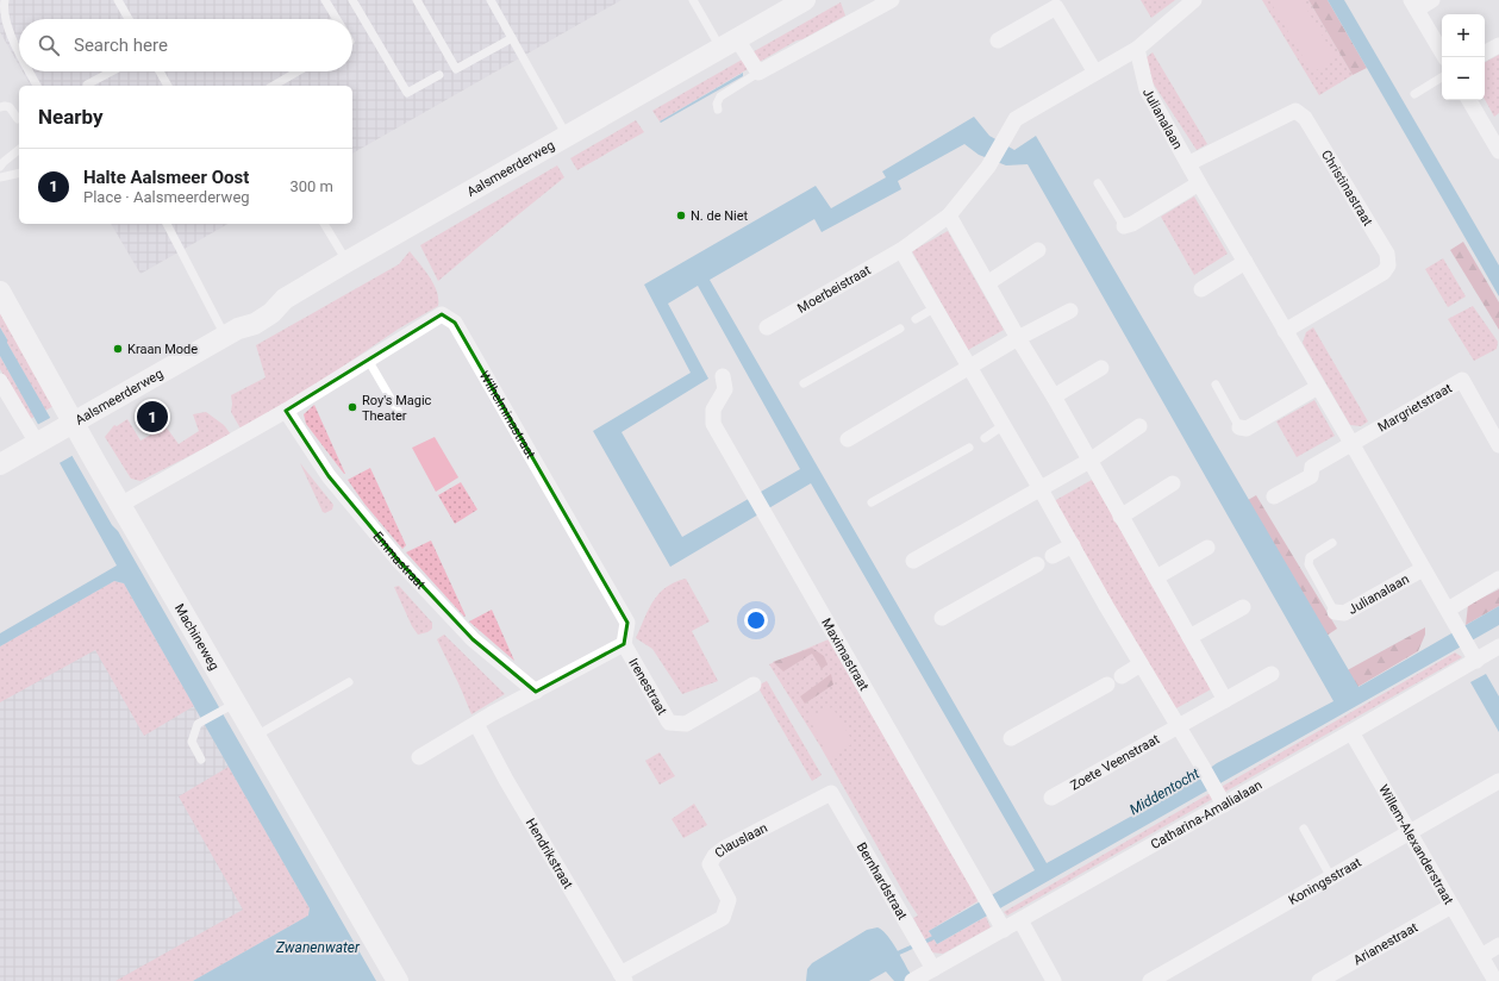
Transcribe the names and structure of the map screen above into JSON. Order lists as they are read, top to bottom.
{
  "streets": {
    "street": [
      "Julianalaan",
      "Aalsmeerderweg",
      "Christinastraat",
      "Moerbeistraat",
      "Margrietstraat",
      "Wilhelminastraat",
      "Emmastraat",
      "Machineweg",
      "Maximastraat",
      "Irenestraat",
      "Zoete Veenstraat",
      "Catharina-Amalialaan",
      "Clauslaan",
      "Willem-Alexanderstraat",
      "Hendrikstraat",
      "Bernhardstraat",
      "Koningsstraat",
      "Arianestraat"
    ]
  },
  "crossings": [
    ["Julianalaan", "Christinastraat"],
    ["Julianalaan", "Margrietstraat"],
    ["Julianalaan", "Catharina-Amalialaan"],
    ["Aalsmeerderweg", "Machineweg"],
    ["Wilhelminastraat", "Emmastraat"],
    ["Wilhelminastraat", "Machineweg"],
    ["Wilhelminastraat", "Irenestraat"],
    ["Maximastraat", "Catharina-Amalialaan"],
    ["Catharina-Amalialaan", "Willem-Alexanderstraat"],
    ["Catharina-Amalialaan", "Bernhardstraat"],
    ["Clauslaan", "Hendrikstraat"],
    ["Clauslaan", "Bernhardstraat"],
    ["Willem-Alexanderstraat", "Koningsstraat"],
    ["Willem-Alexanderstraat", "Arianestraat"]
  ],
  "water": ["Middentocht", "Zwanenwater"],
  "places": ["N. de Niet", "Kraan Mode", "Roy's Magic Theater"],
  "page": {
    "map_buttons": ["+", "−"],
    "search": "Search here",
    "heading": "Nearby",
    "list": [
      {
        "mark": "1",
        "name": "Halte Aalsmeer Oost",
        "note": "Place · Aalsmeerderweg",
        "value": "300 m"
      }
    ],
    "pins": "1"
  }
}
